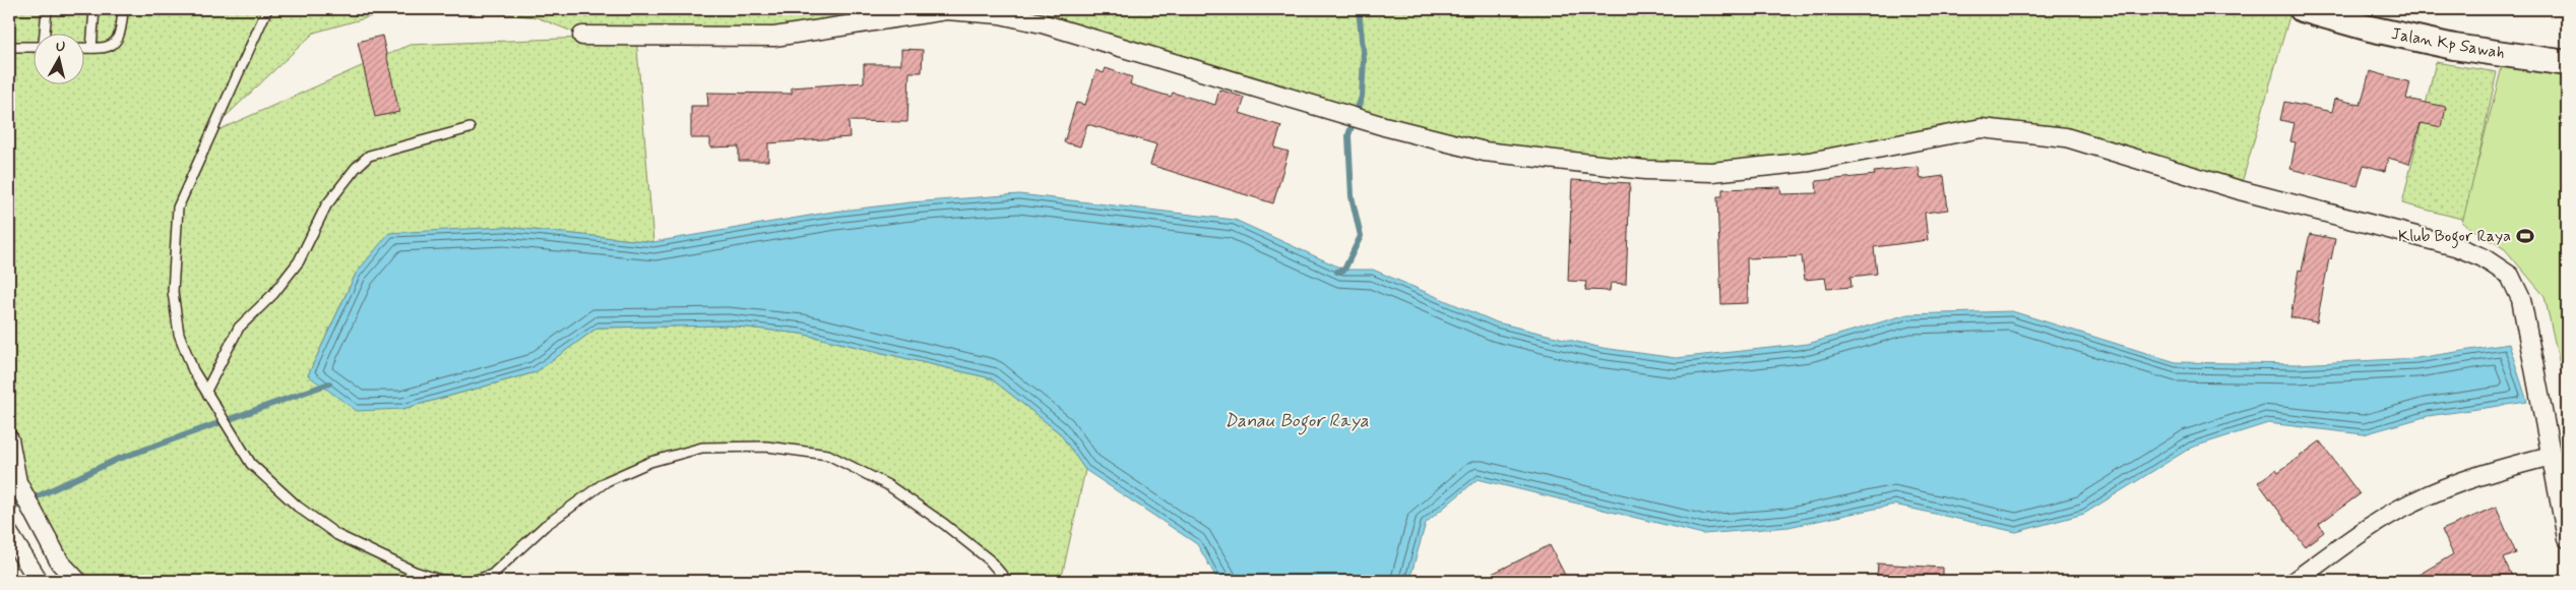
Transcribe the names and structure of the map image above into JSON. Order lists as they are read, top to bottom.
{
  "streets": {
    "street": ["Jalan Kp Sawah"]
  },
  "water": ["Danau Bogor Raya"],
  "places": {
    "sports": ["Klub Bogor Raya"]
  },
  "north": "top"
}
